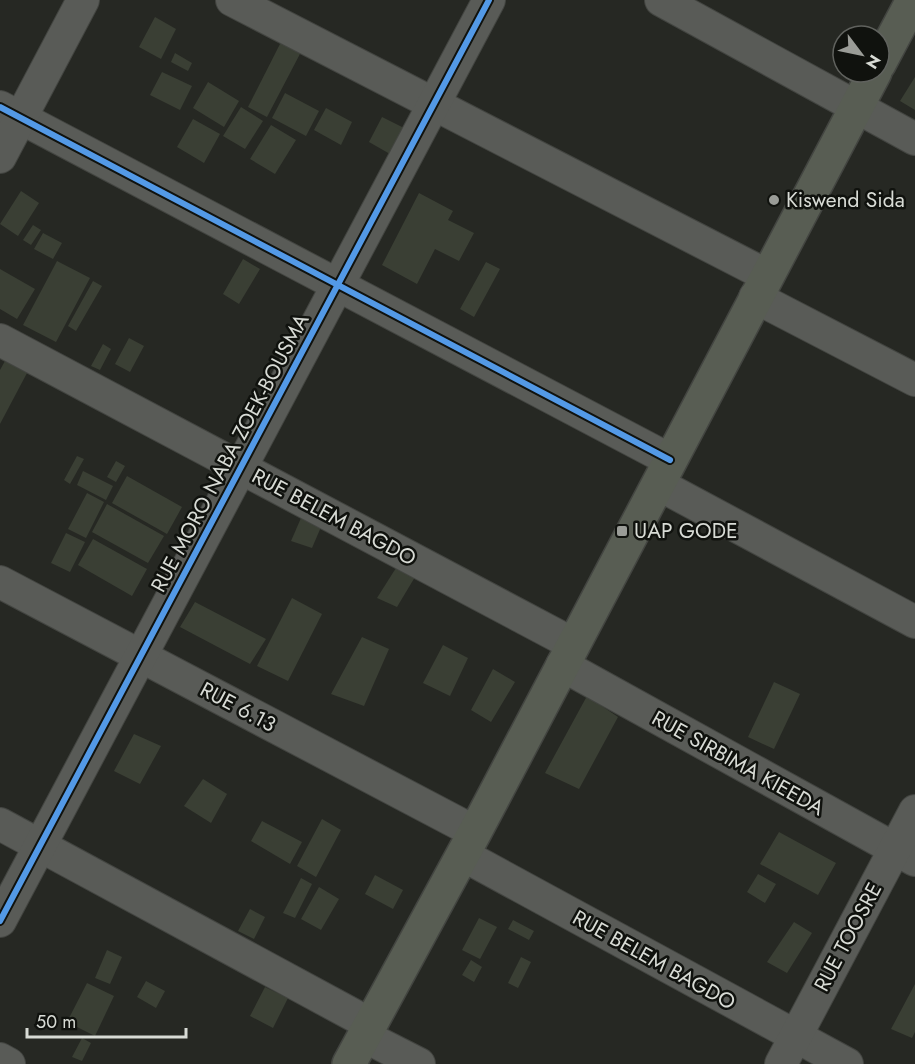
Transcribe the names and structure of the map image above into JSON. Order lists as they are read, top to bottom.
{
  "streets": {
    "street": [
      "RUE MORO NABA ZOEK-BOUSMA",
      "RUE BELEM BAGDO",
      "RUE 6.13",
      "RUE SIRBIMA KIEEDA",
      "RUE TOOSRE"
    ]
  },
  "crossings": [
    ["RUE MORO NABA ZOEK-BOUSMA", "RUE BELEM BAGDO"],
    ["RUE MORO NABA ZOEK-BOUSMA", "RUE 6.13"],
    ["RUE BELEM BAGDO", "RUE 6.13"],
    ["RUE BELEM BAGDO", "RUE SIRBIMA KIEEDA"],
    ["RUE BELEM BAGDO", "RUE TOOSRE"],
    ["RUE SIRBIMA KIEEDA", "RUE TOOSRE"]
  ],
  "places": {
    "other": ["Kiswend Sida"],
    "transit": ["UAP GODE"]
  },
  "scale_bar": "50 m",
  "north": "bottom right"
}
